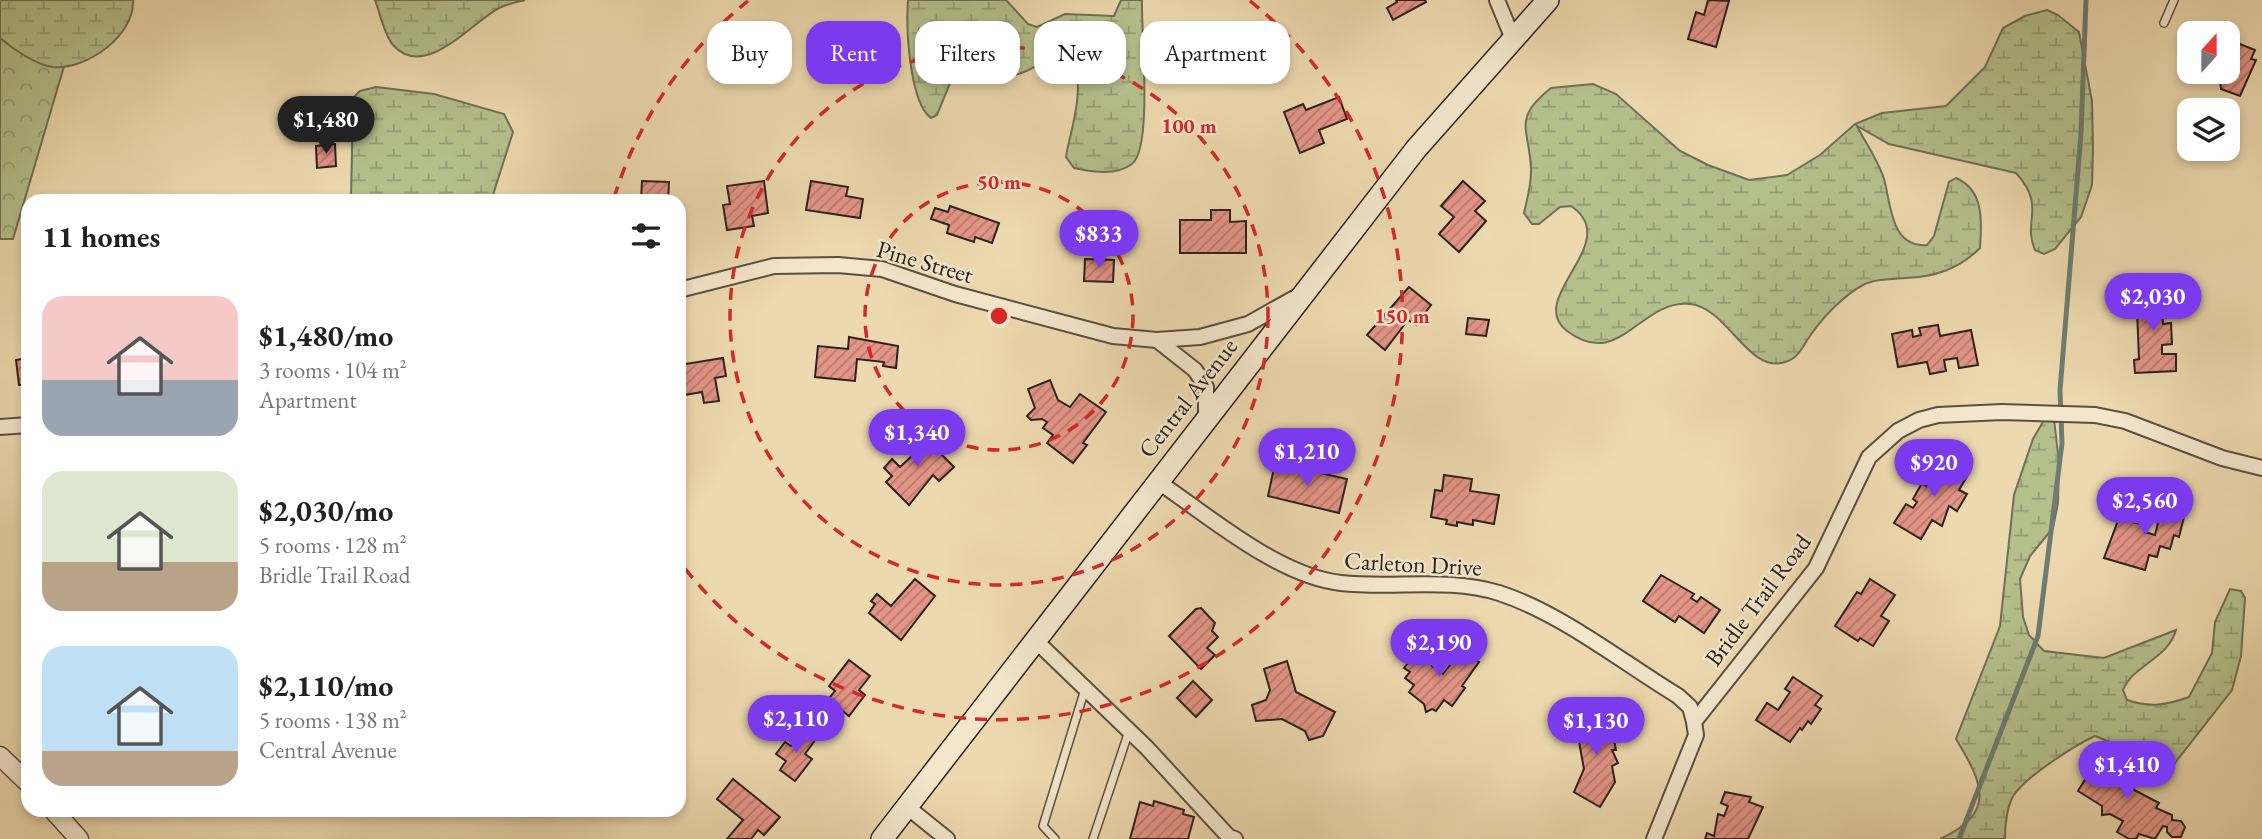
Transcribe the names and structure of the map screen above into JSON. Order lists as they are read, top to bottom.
{
  "streets": {
    "main road": ["Central Avenue"],
    "street": ["Pine Street", "Carleton Drive", "Bridle Trail Road"]
  },
  "crossings": [
    ["Pine Street", "Central Avenue"],
    ["Central Avenue", "Carleton Drive"],
    ["Carleton Drive", "Bridle Trail Road"]
  ],
  "north": "top",
  "page": {
    "chip": [
      "Buy",
      "Rent",
      "Filters",
      "New",
      "Apartment"
    ],
    "price": [
      "$1,480",
      "$833",
      "$2,030",
      "$1,340",
      "$1,210",
      "$920",
      "$2,560",
      "$2,190",
      "$2,110",
      "$1,130",
      "$1,410"
    ],
    "heading": "11 homes",
    "list": [
      {
        "name": "$1,480/mo",
        "note": "3 rooms · 104 m² · Apartment"
      },
      {
        "name": "$2,030/mo",
        "note": "5 rooms · 128 m² · Bridle Trail Road"
      },
      {
        "name": "$2,110/mo",
        "note": "5 rooms · 138 m² · Central Avenue"
      }
    ]
  },
  "rings": ["100 m", "50 m", "150 m"]
}
